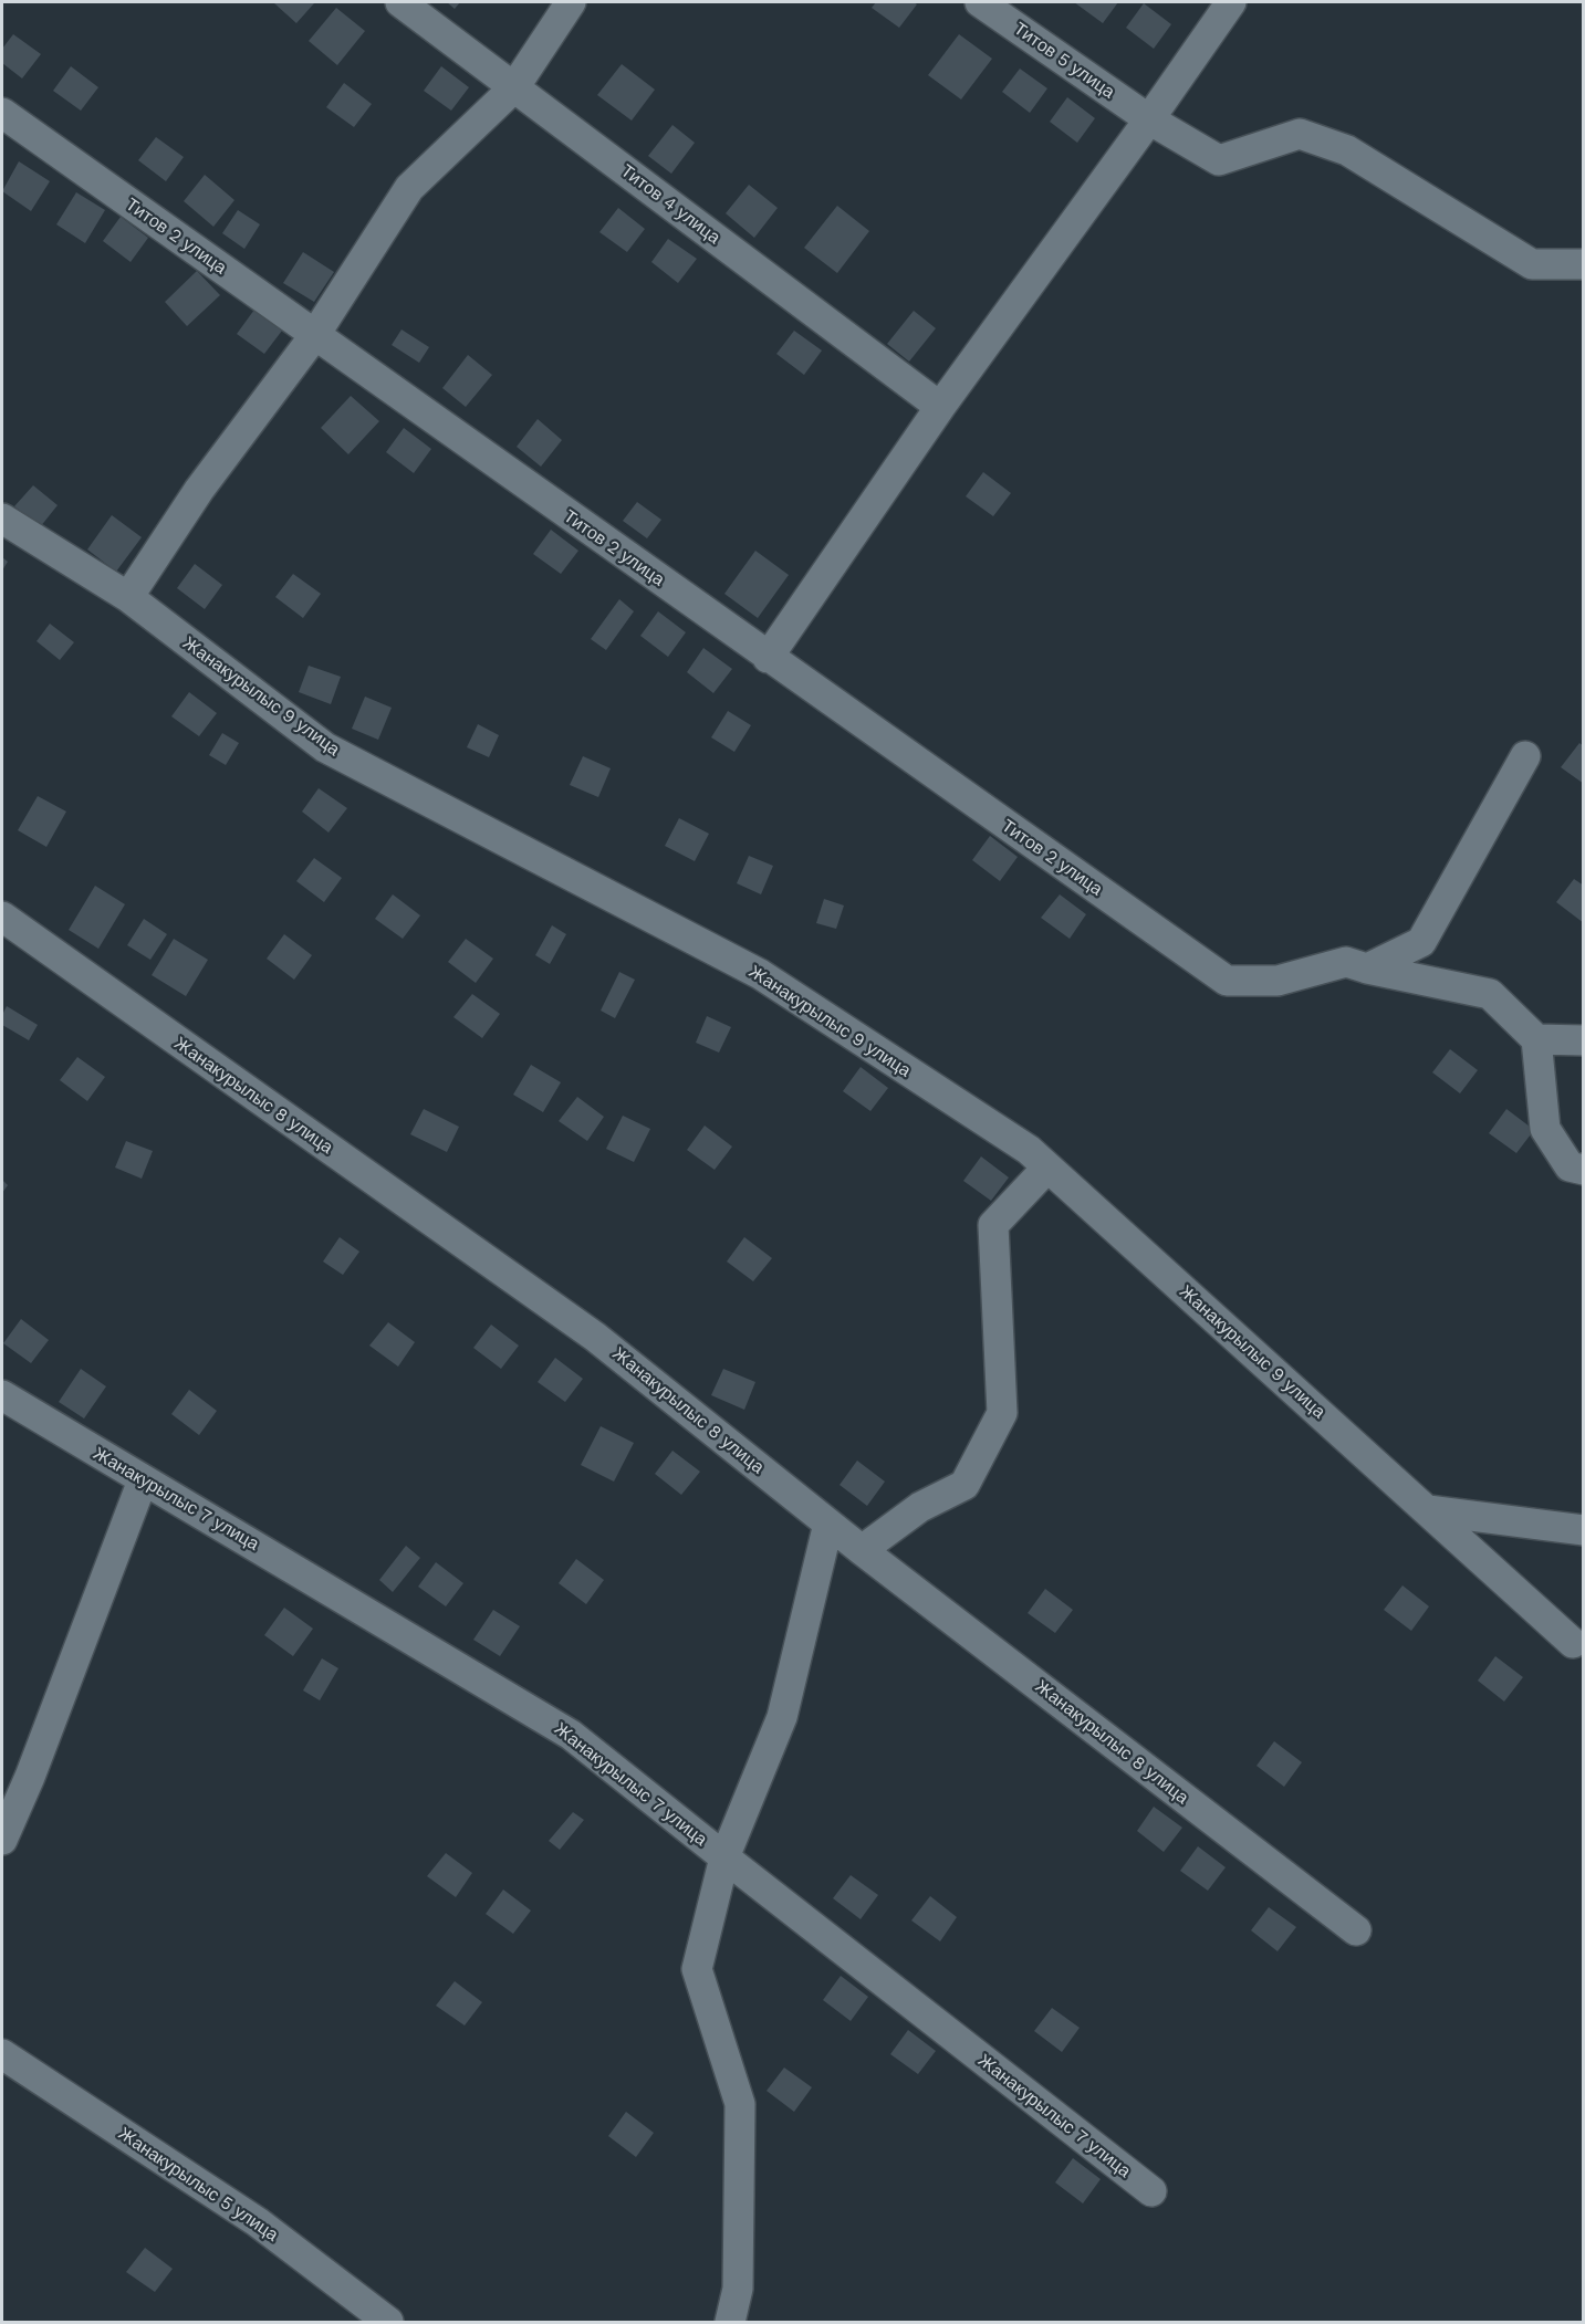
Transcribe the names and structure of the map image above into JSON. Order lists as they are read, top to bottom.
{
  "streets": {
    "street": [
      "Титов 5 улица",
      "Титов 4 улица",
      "Титов 2 улица",
      "Жанакурылыс 9 улица",
      "Жанакурылыс 8 улица",
      "Жанакурылыс 7 улица",
      "Жанакурылыс 5 улица"
    ]
  }
}
